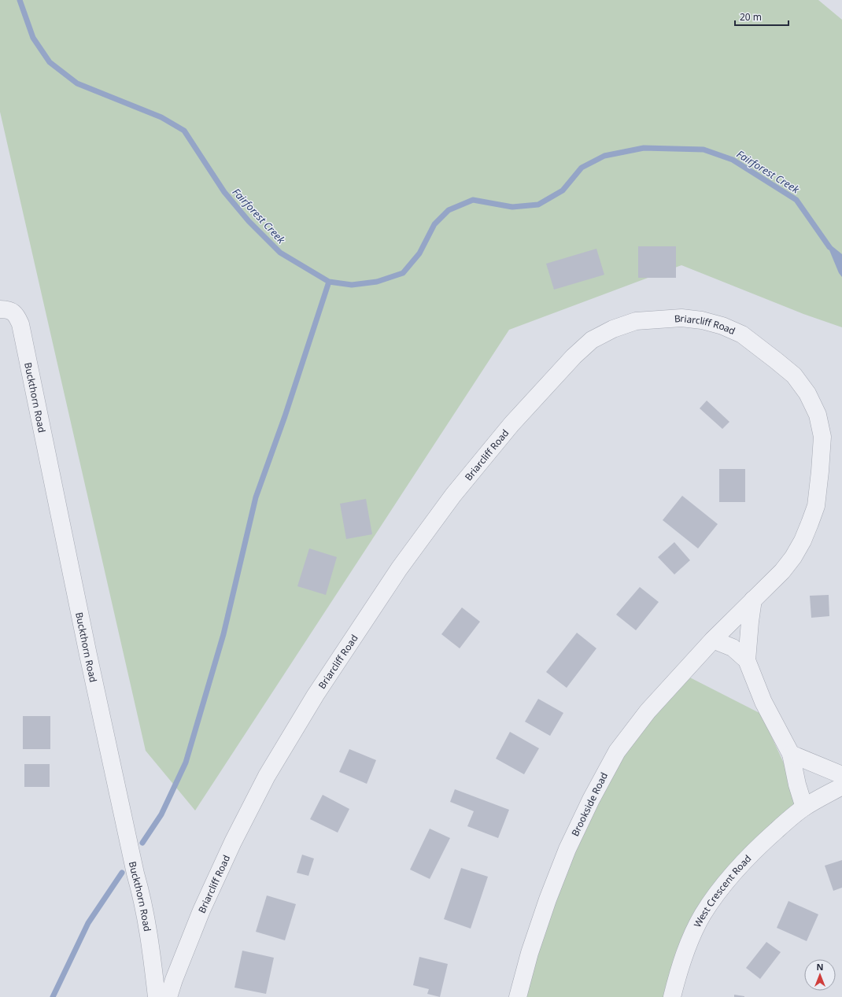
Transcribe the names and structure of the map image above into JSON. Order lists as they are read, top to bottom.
{
  "streets": {
    "street": [
      "Briarcliff Road",
      "Buckthorn Road",
      "Brookside Road",
      "West Crescent Road"
    ]
  },
  "crossings": [
    ["Briarcliff Road", "Brookside Road"]
  ],
  "water": ["Fairforest Creek"],
  "scale_bar": "20 m",
  "north": "top"
}
